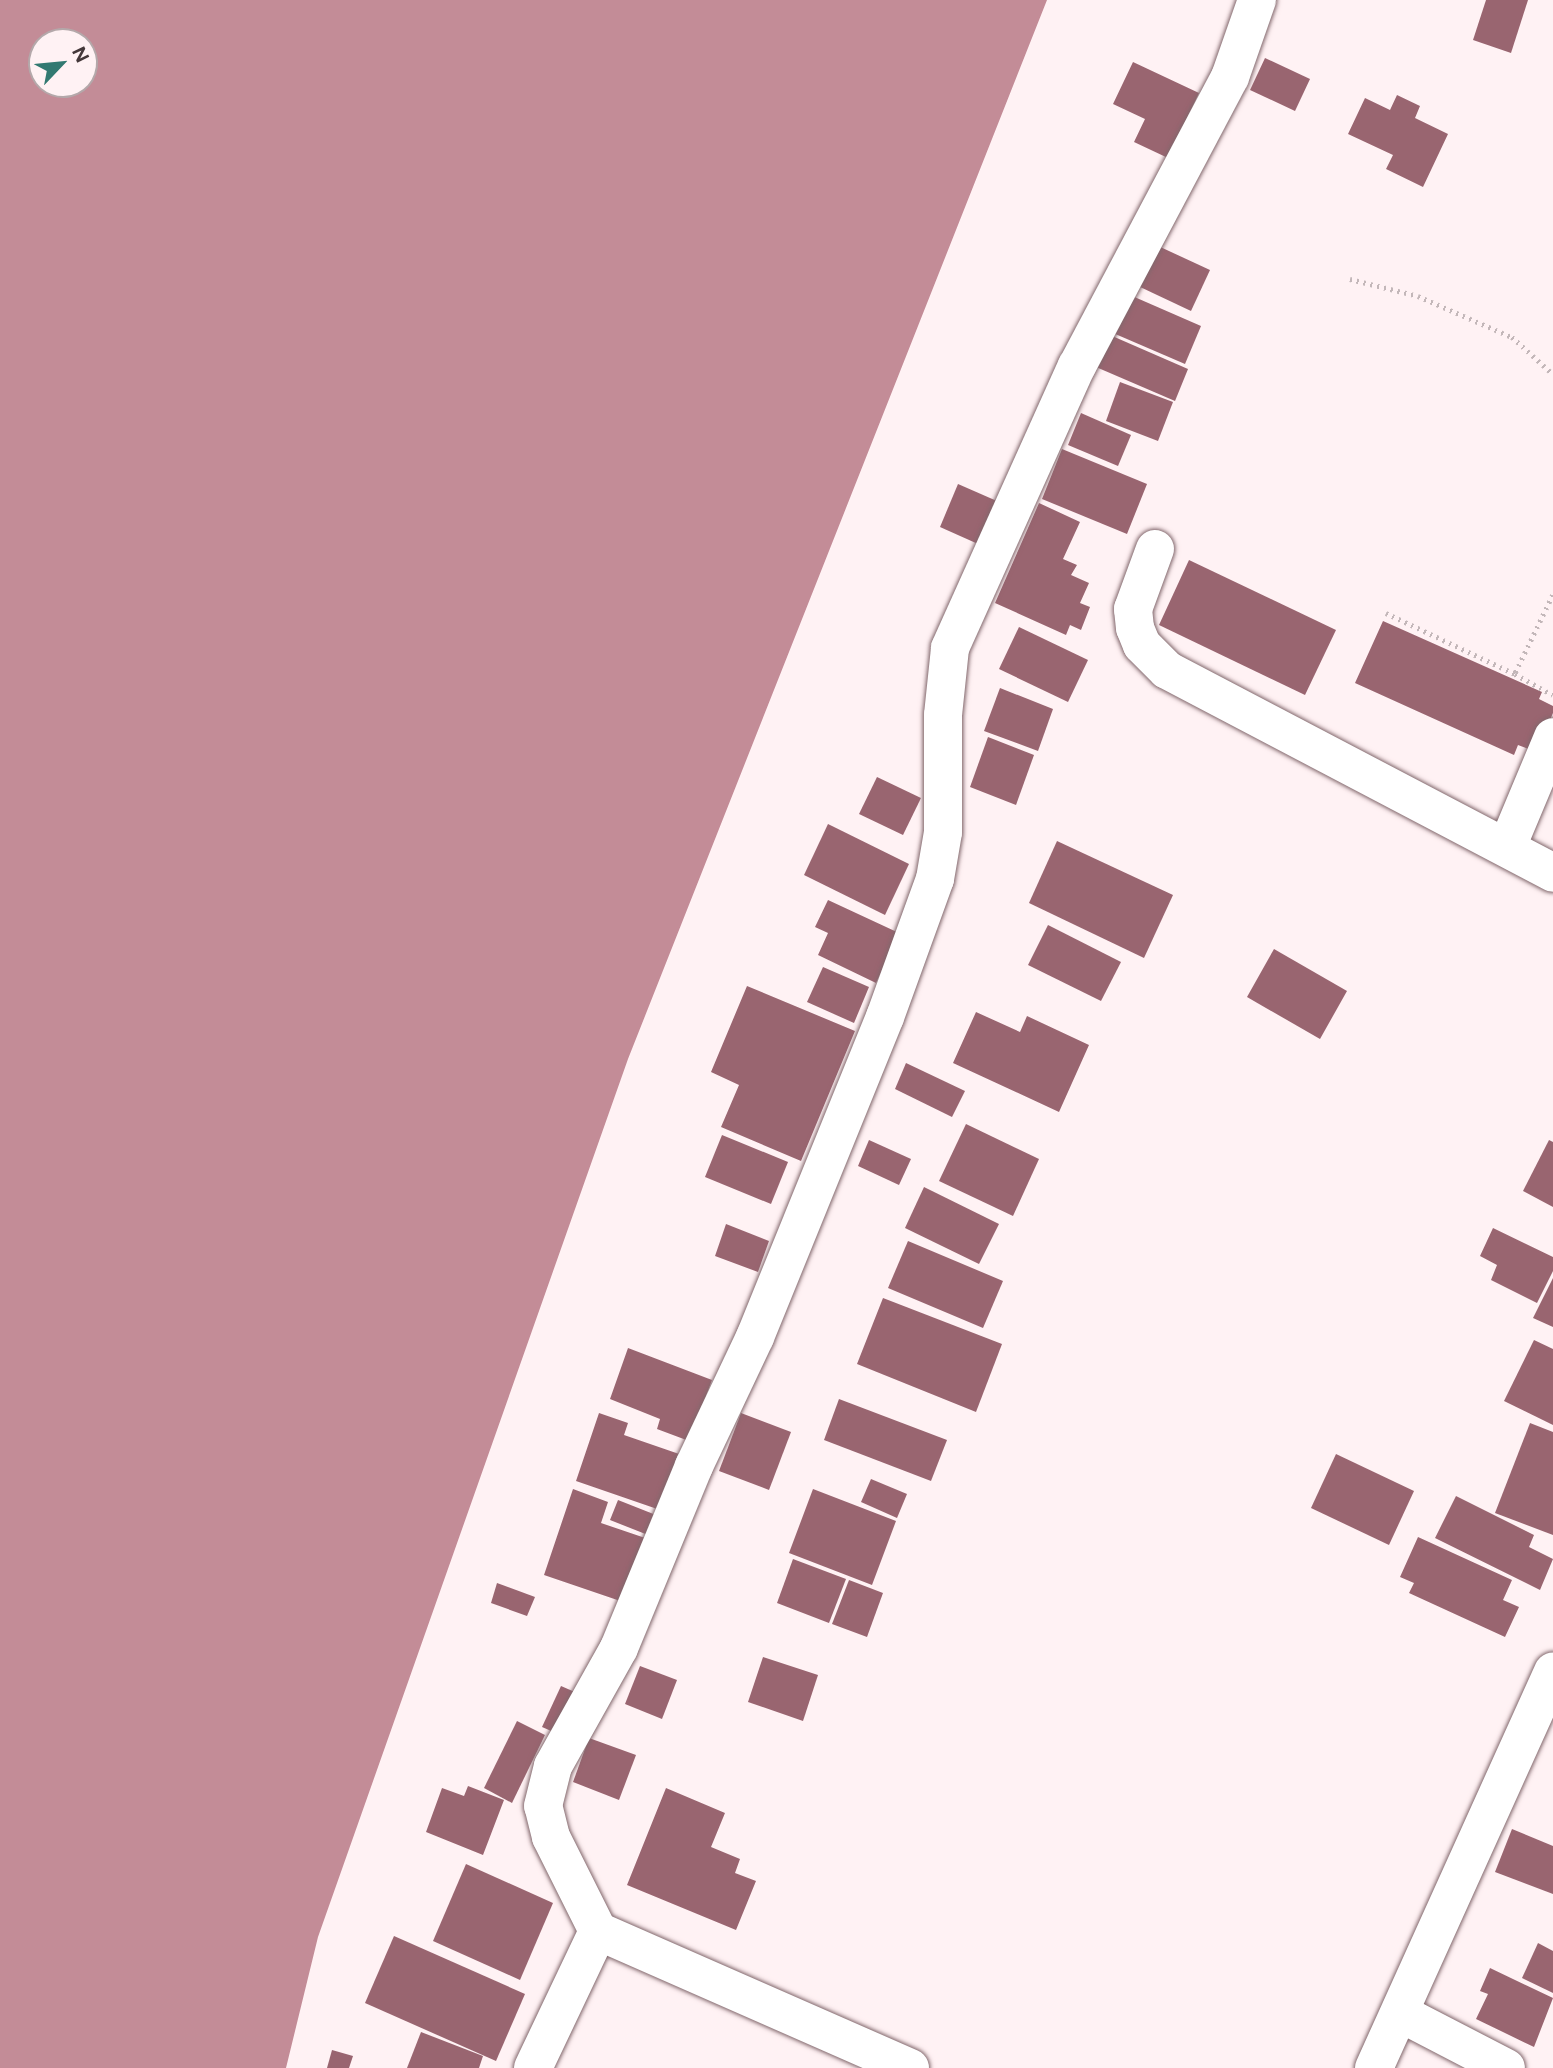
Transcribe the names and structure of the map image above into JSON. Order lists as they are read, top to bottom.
{
  "north": "top right"
}
